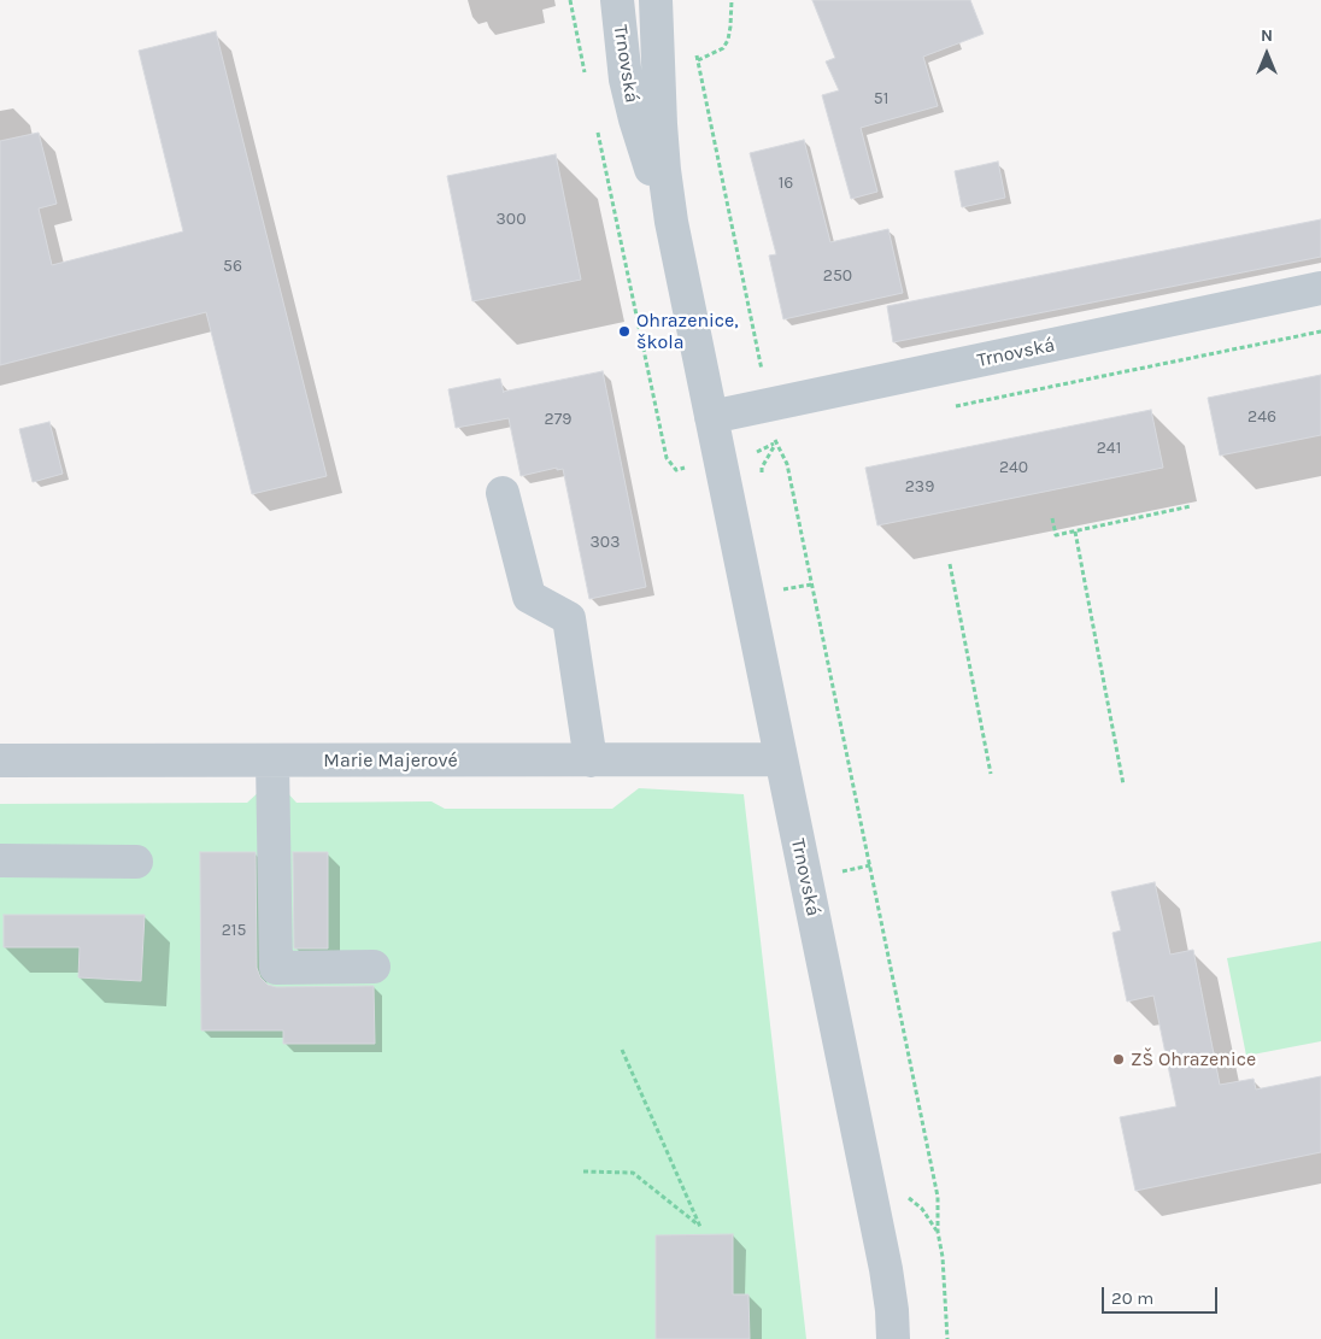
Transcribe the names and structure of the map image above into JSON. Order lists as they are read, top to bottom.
{
  "streets": {
    "street": ["Trnovská", "Marie Majerové"]
  },
  "crossings": [
    ["Trnovská", "Marie Majerové"]
  ],
  "places": ["Ohrazenice, škola", "ZŠ Ohrazenice"],
  "house_numbers": [
    "51",
    "16",
    "300",
    "56",
    "250",
    "246",
    "279",
    "241",
    "240",
    "239",
    "303",
    "215"
  ],
  "scale_bar": "20 m",
  "north": "top"
}
